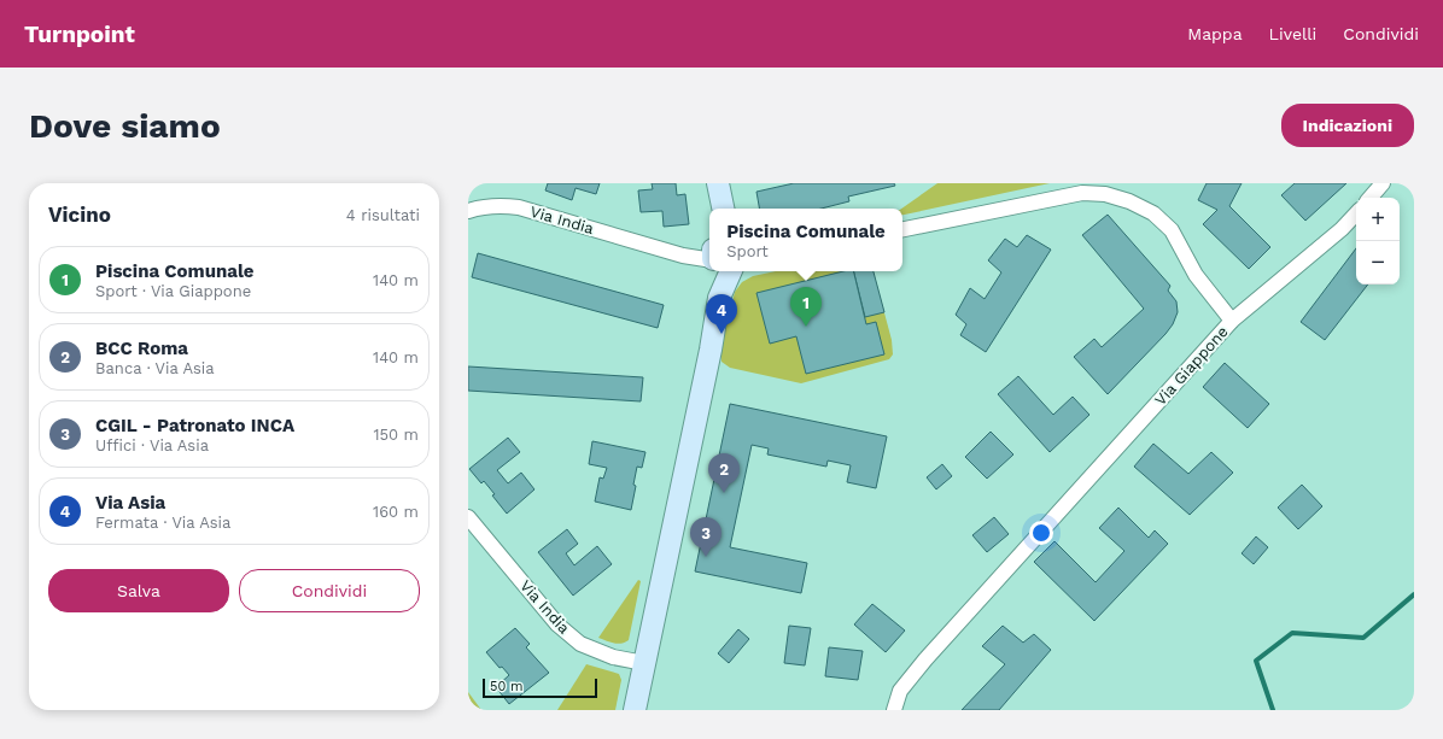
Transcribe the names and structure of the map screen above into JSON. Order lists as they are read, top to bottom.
{
  "streets": {
    "street": ["Via India", "Via Giappone"]
  },
  "scale_bar": "50 m",
  "page": {
    "header": "Turnpoint",
    "nav": ["Mappa", "Livelli", "Condividi"],
    "buttons": [
      "Indicazioni",
      ["Salva", "Condividi"]
    ],
    "title": "Dove siamo",
    "heading": ["Vicino", "4 risultati"],
    "map_buttons": ["+", "−"],
    "popup": ["Piscina Comunale", "Sport"],
    "list": [
      {
        "mark": "1",
        "name": "Piscina Comunale",
        "note": "Sport · Via Giappone",
        "value": "140 m"
      },
      {
        "mark": "2",
        "name": "BCC Roma",
        "note": "Banca · Via Asia",
        "value": "140 m"
      },
      {
        "mark": "3",
        "name": "CGIL - Patronato INCA",
        "note": "Uffici · Via Asia",
        "value": "150 m"
      },
      {
        "mark": "4",
        "name": "Via Asia",
        "note": "Fermata · Via Asia",
        "value": "160 m"
      }
    ],
    "pins": [
      "1",
      "4",
      "2",
      "3"
    ],
    "scale": "50 m"
  }
}
